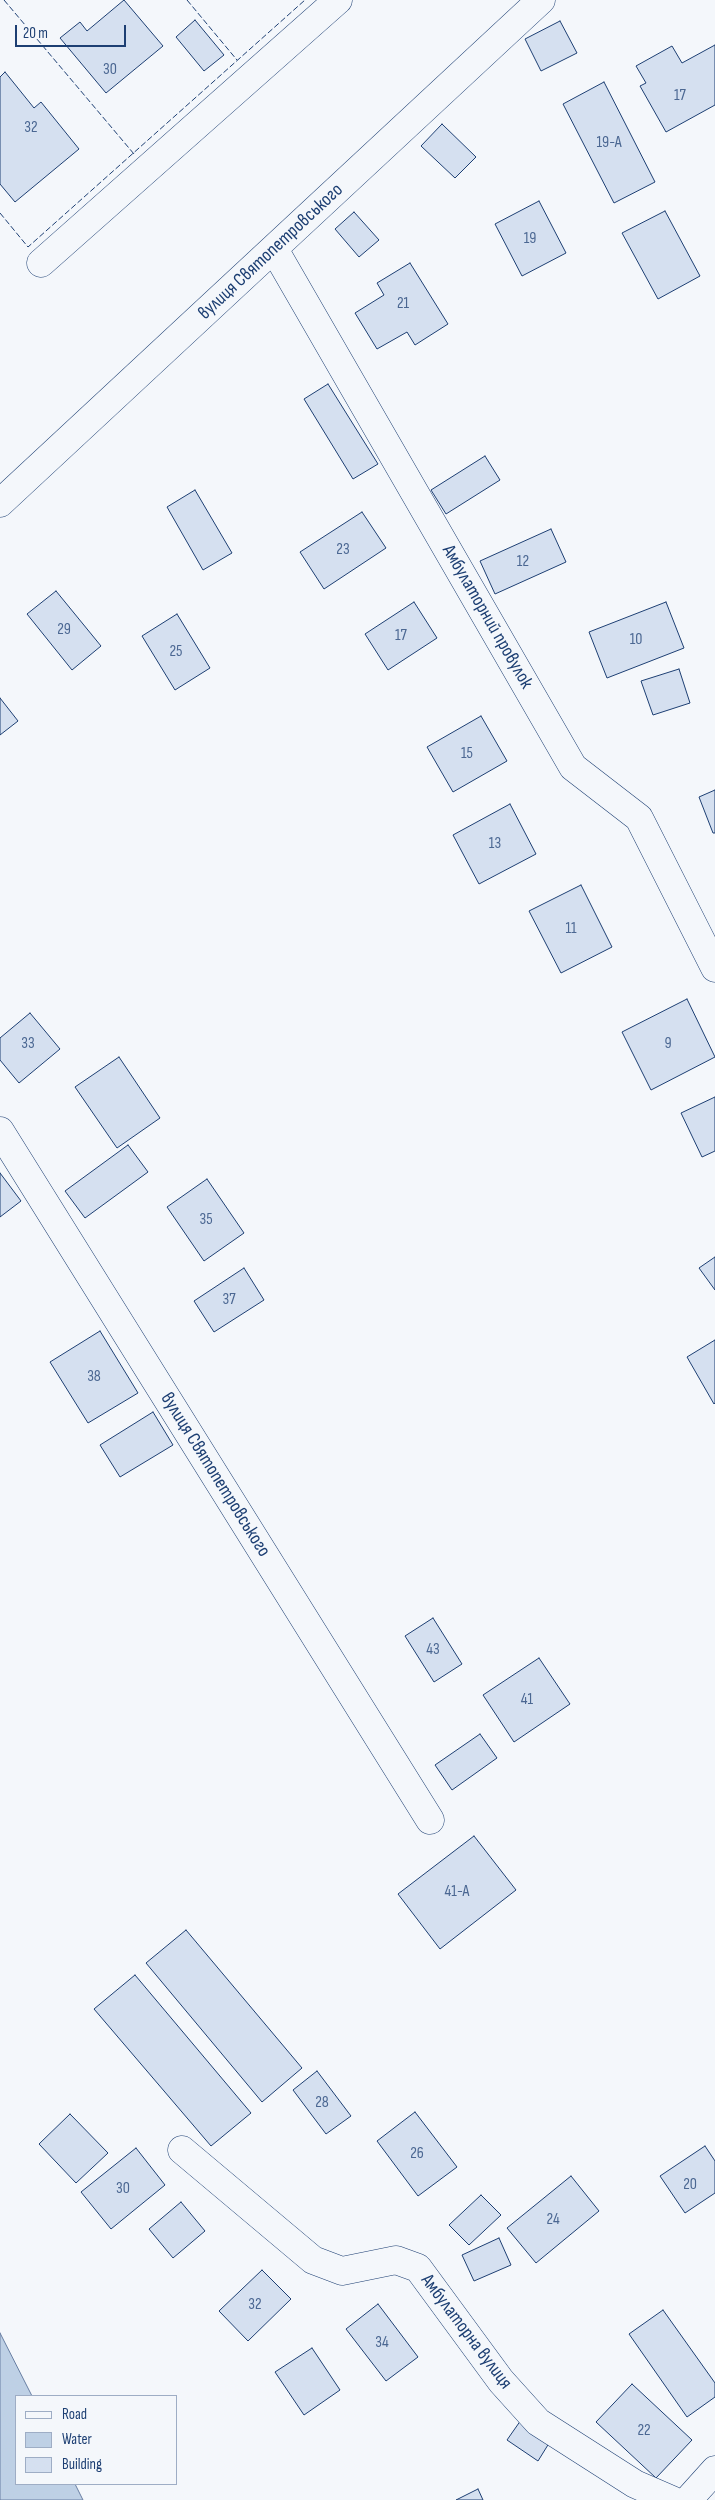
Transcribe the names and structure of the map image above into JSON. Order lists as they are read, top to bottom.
{
  "streets": {
    "street": ["вулиця Святопетровського", "Амбулаторний провулок", "Амбулаторна вулиця"]
  },
  "crossings": [
    ["вулиця Святопетровського", "Амбулаторний провулок"]
  ],
  "house_numbers": [
    "30",
    "17",
    "32",
    "19-А",
    "19",
    "21",
    "23",
    "12",
    "29",
    "17",
    "10",
    "25",
    "15",
    "13",
    "11",
    "33",
    "9",
    "35",
    "37",
    "38",
    "43",
    "41",
    "41-А",
    "28",
    "26",
    "20",
    "30",
    "24",
    "32",
    "34",
    "22"
  ],
  "legend": ["Road", "Water", "Building"],
  "scale_bar": "20 m"
}
